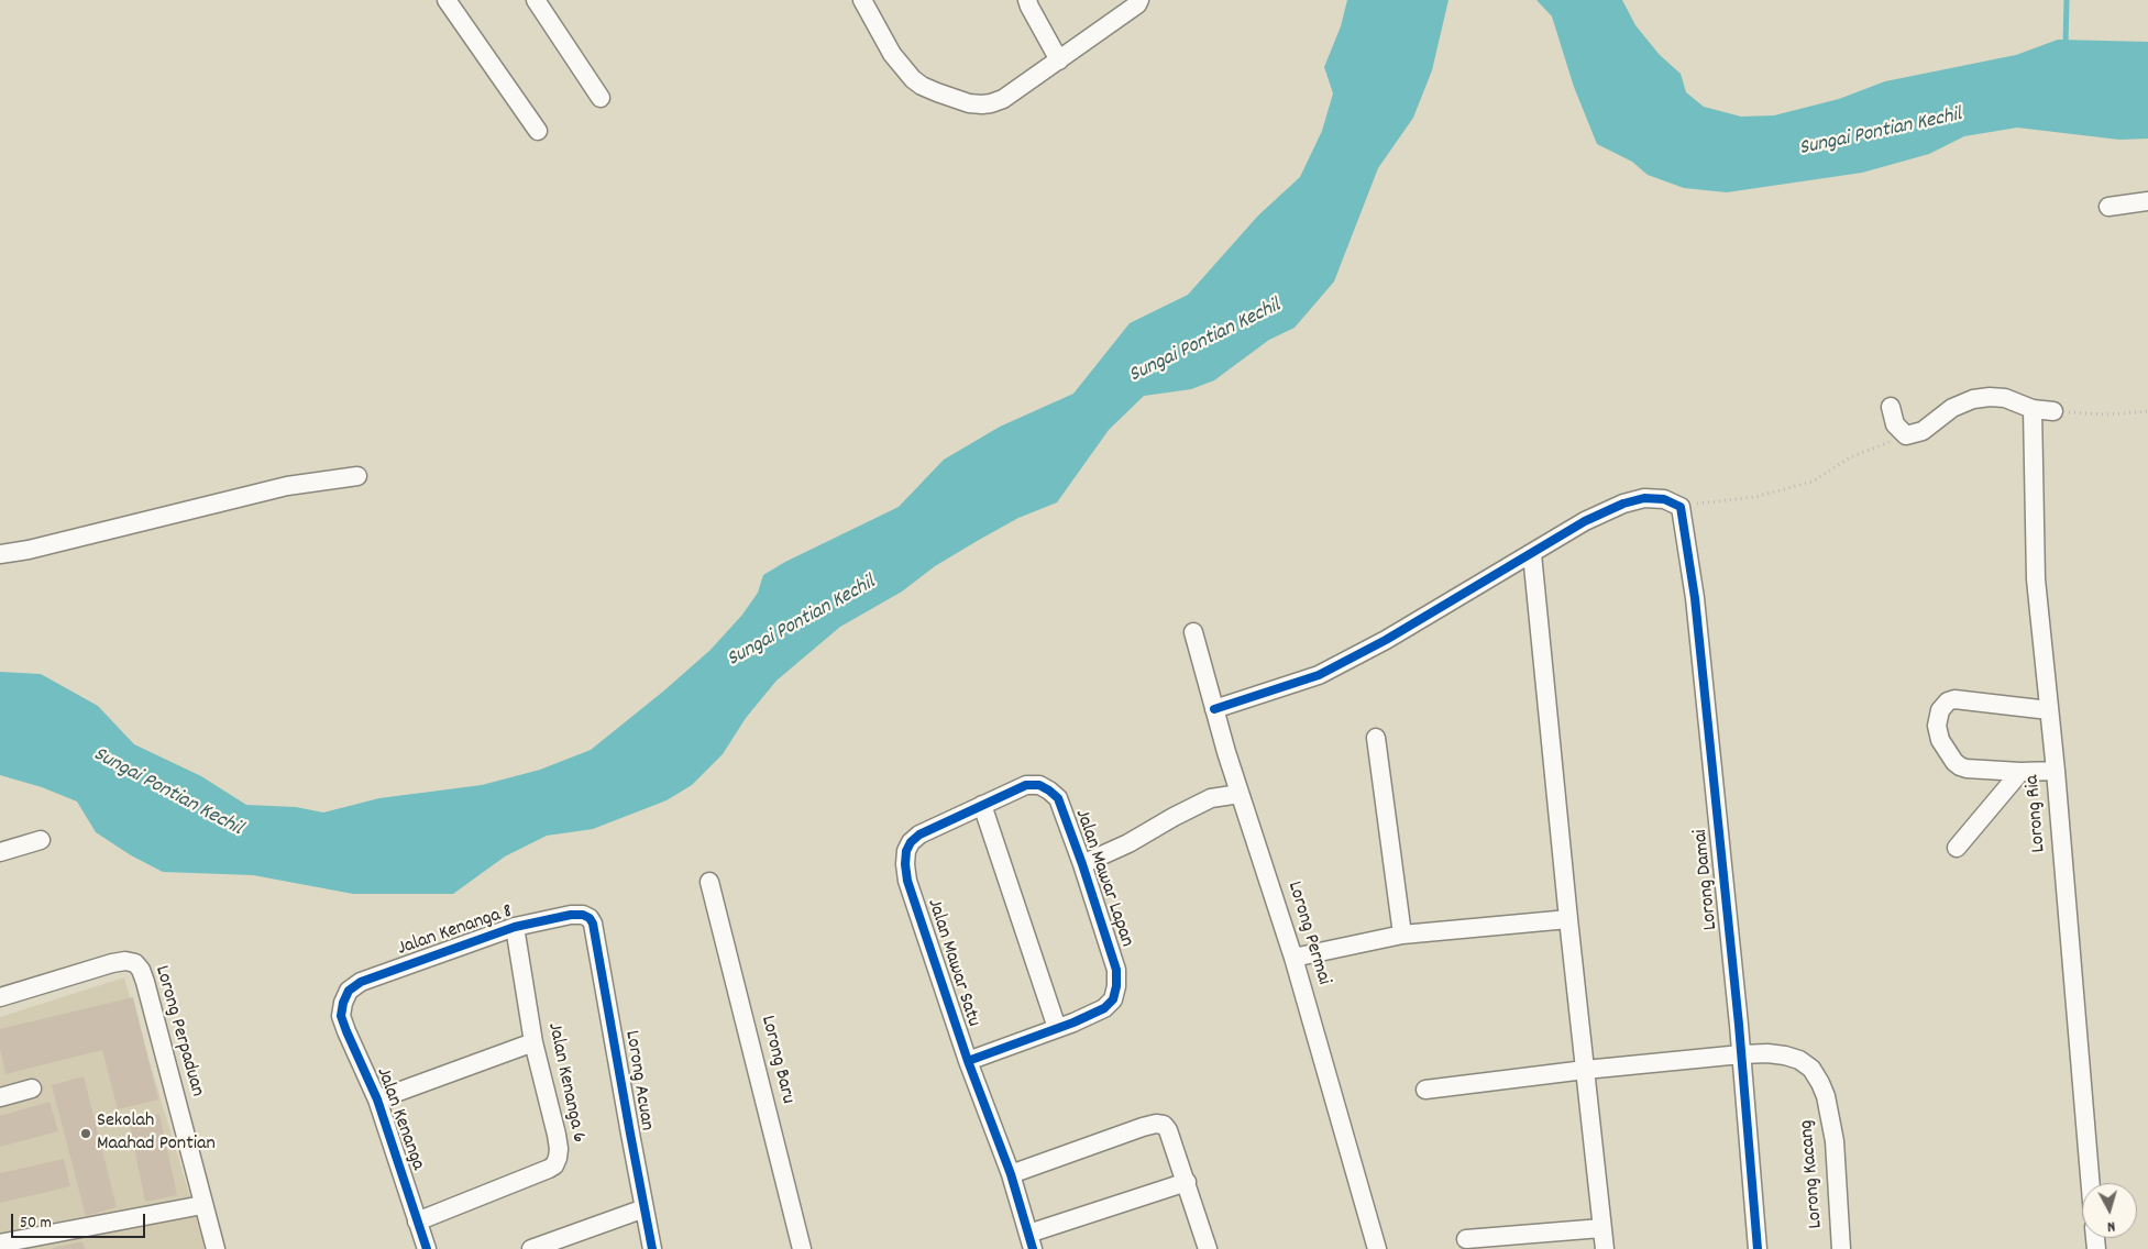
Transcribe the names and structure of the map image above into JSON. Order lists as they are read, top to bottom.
{
  "streets": {
    "street": [
      "Lorong Ria",
      "Jalan Mawar Lapan",
      "Lorong Damai",
      "Jalan Kenanga 8",
      "Lorong Permai",
      "Jalan Mawar Satu",
      "Lorong Perpaduan",
      "Lorong Baru",
      "Lorong Acuan",
      "Jalan Kenanga 6",
      "Jalan Kenanga",
      "Lorong Kacang"
    ]
  },
  "crossings": [
    ["Jalan Mawar Lapan", "Jalan Mawar Satu"],
    ["Lorong Damai", "Lorong Kacang"],
    ["Jalan Kenanga 8", "Lorong Acuan"],
    ["Jalan Kenanga 8", "Jalan Kenanga 6"],
    ["Jalan Kenanga 8", "Jalan Kenanga"],
    ["Jalan Kenanga 6", "Jalan Kenanga"]
  ],
  "water": ["Sungai Pontian Kechil"],
  "places": ["Sekolah Maahad Pontian"],
  "scale_bar": "50 m",
  "north": "bottom"
}
